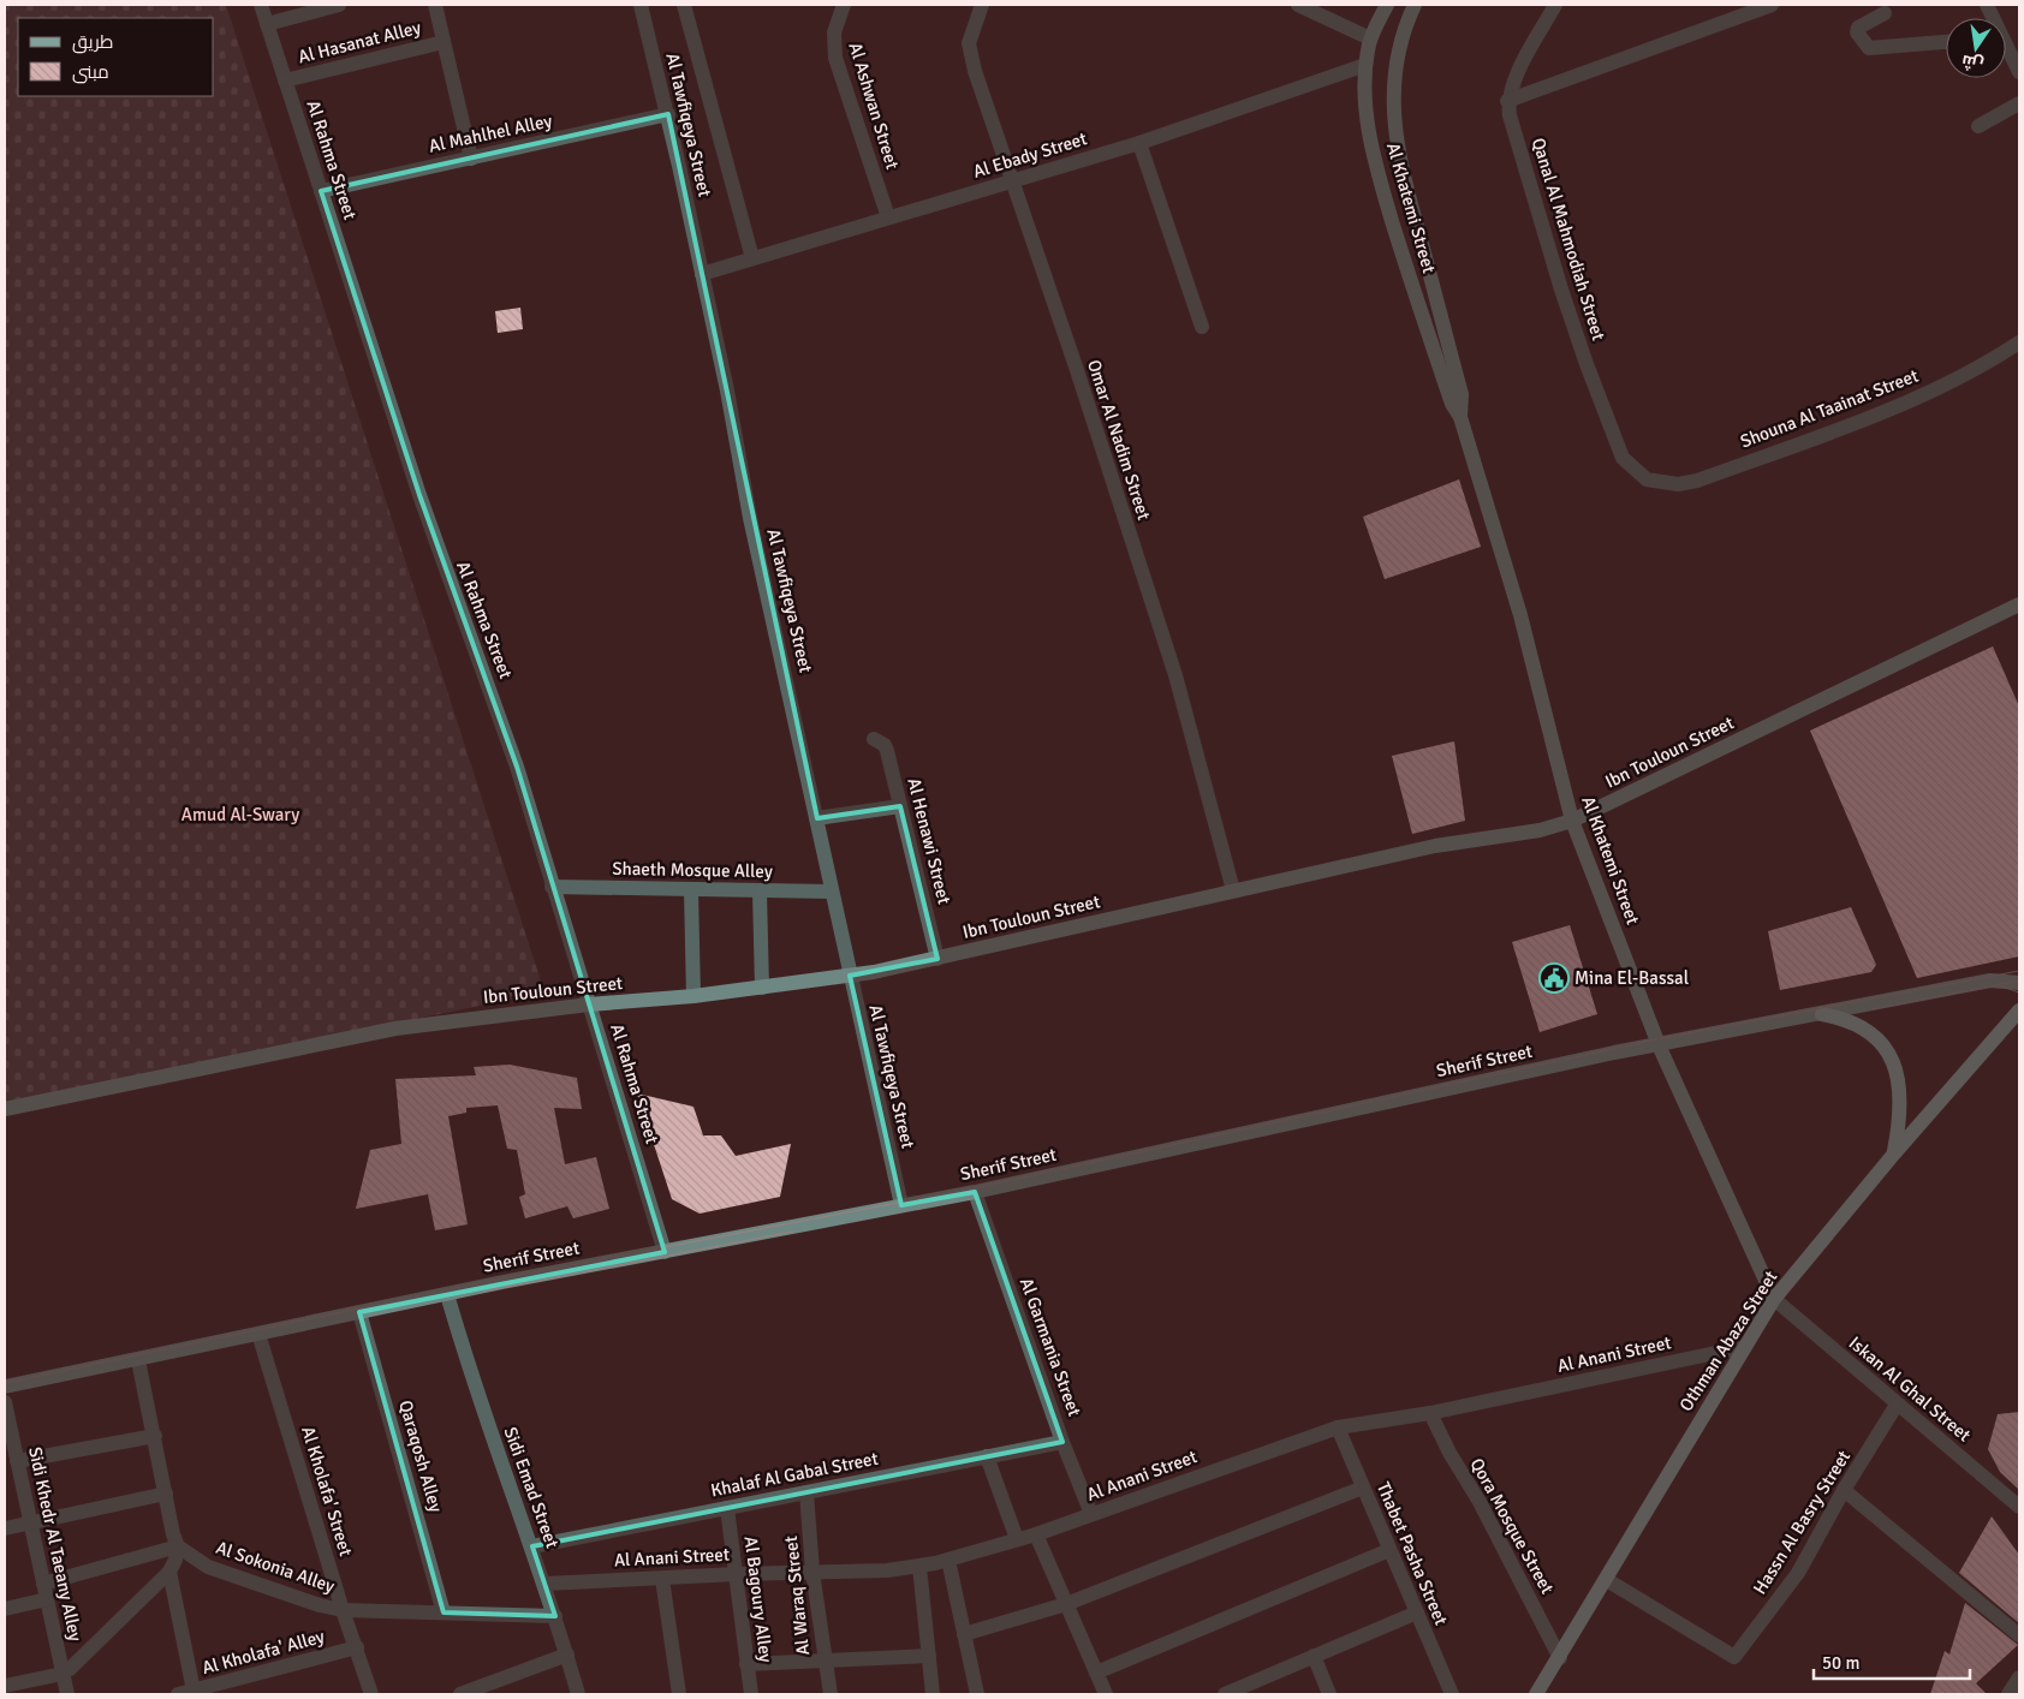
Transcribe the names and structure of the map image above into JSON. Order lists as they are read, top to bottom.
{
  "streets": {
    "main road": [
      "Al Khatemi Street",
      "Ibn Touloun Street",
      "Sherif Street",
      "Othman Abaza Street"
    ],
    "street": [
      "Al Hasanat Alley",
      "Al Ashwan Street",
      "Al Tawfiqeya Street",
      "Al Mahlhel Alley",
      "Al Ebady Street",
      "Al Rahma Street",
      "Qanal Al Mahmodiah Street",
      "Shouna Al Taainat Street",
      "Omar Al Nadim Street",
      "Al Henawi Street",
      "Shaeth Mosque Alley",
      "Al Garmania Street",
      "Al Anani Street",
      "Iskan Al Ghal Street",
      "Qaraqosh Alley",
      "Khalaf Al Gabal Street",
      "Sidi Emad Street",
      "Al Kholafa' Street",
      "Hassn Al Basry Street",
      "Qora Mosque Street",
      "Sidi Khedr Al Taeany Alley",
      "Thabet Pasha Street",
      "Al Sokonia Alley",
      "Al Waraq Street",
      "Al Bagoury Alley",
      "Al Kholafa' Alley"
    ]
  },
  "crossings": [
    ["Al Hasanat Alley", "Al Rahma Street"],
    ["Al Ashwan Street", "Al Ebady Street"],
    ["Al Tawfiqeya Street", "Al Mahlhel Alley"],
    ["Al Tawfiqeya Street", "Al Ebady Street"],
    ["Al Tawfiqeya Street", "Ibn Touloun Street"],
    ["Al Tawfiqeya Street", "Shaeth Mosque Alley"],
    ["Al Tawfiqeya Street", "Sherif Street"],
    ["Al Mahlhel Alley", "Al Rahma Street"],
    ["Al Ebady Street", "Al Khatemi Street"],
    ["Al Ebady Street", "Omar Al Nadim Street"],
    ["Al Rahma Street", "Ibn Touloun Street"],
    ["Al Rahma Street", "Shaeth Mosque Alley"],
    ["Al Rahma Street", "Sherif Street"],
    ["Al Khatemi Street", "Ibn Touloun Street"],
    ["Al Khatemi Street", "Sherif Street"],
    ["Al Khatemi Street", "Othman Abaza Street"],
    ["Al Khatemi Street", "Iskan Al Ghal Street"],
    ["Qanal Al Mahmodiah Street", "Shouna Al Taainat Street"],
    ["Omar Al Nadim Street", "Ibn Touloun Street"],
    ["Ibn Touloun Street", "Al Henawi Street"],
    ["Sherif Street", "Al Garmania Street"],
    ["Sherif Street", "Qaraqosh Alley"],
    ["Sherif Street", "Sidi Emad Street"],
    ["Sherif Street", "Al Kholafa' Street"],
    ["Othman Abaza Street", "Al Anani Street"],
    ["Othman Abaza Street", "Iskan Al Ghal Street"],
    ["Othman Abaza Street", "Hassn Al Basry Street"],
    ["Othman Abaza Street", "Qora Mosque Street"],
    ["Al Garmania Street", "Al Anani Street"],
    ["Al Garmania Street", "Khalaf Al Gabal Street"],
    ["Al Anani Street", "Sidi Emad Street"],
    ["Al Anani Street", "Qora Mosque Street"],
    ["Al Anani Street", "Thabet Pasha Street"],
    ["Al Anani Street", "Al Waraq Street"],
    ["Al Anani Street", "Al Bagoury Alley"],
    ["Iskan Al Ghal Street", "Hassn Al Basry Street"],
    ["Qaraqosh Alley", "Al Sokonia Alley"],
    ["Khalaf Al Gabal Street", "Sidi Emad Street"],
    ["Khalaf Al Gabal Street", "Al Waraq Street"],
    ["Khalaf Al Gabal Street", "Al Bagoury Alley"],
    ["Sidi Emad Street", "Al Sokonia Alley"],
    ["Al Kholafa' Street", "Al Sokonia Alley"],
    ["Al Kholafa' Street", "Al Kholafa' Alley"]
  ],
  "parks": ["Amud Al-Swary"],
  "places": {
    "public building": ["Mina El-Bassal"]
  },
  "legend": ["طريق", "مبنى"],
  "scale_bar": "50 m",
  "north": "bottom"
}
